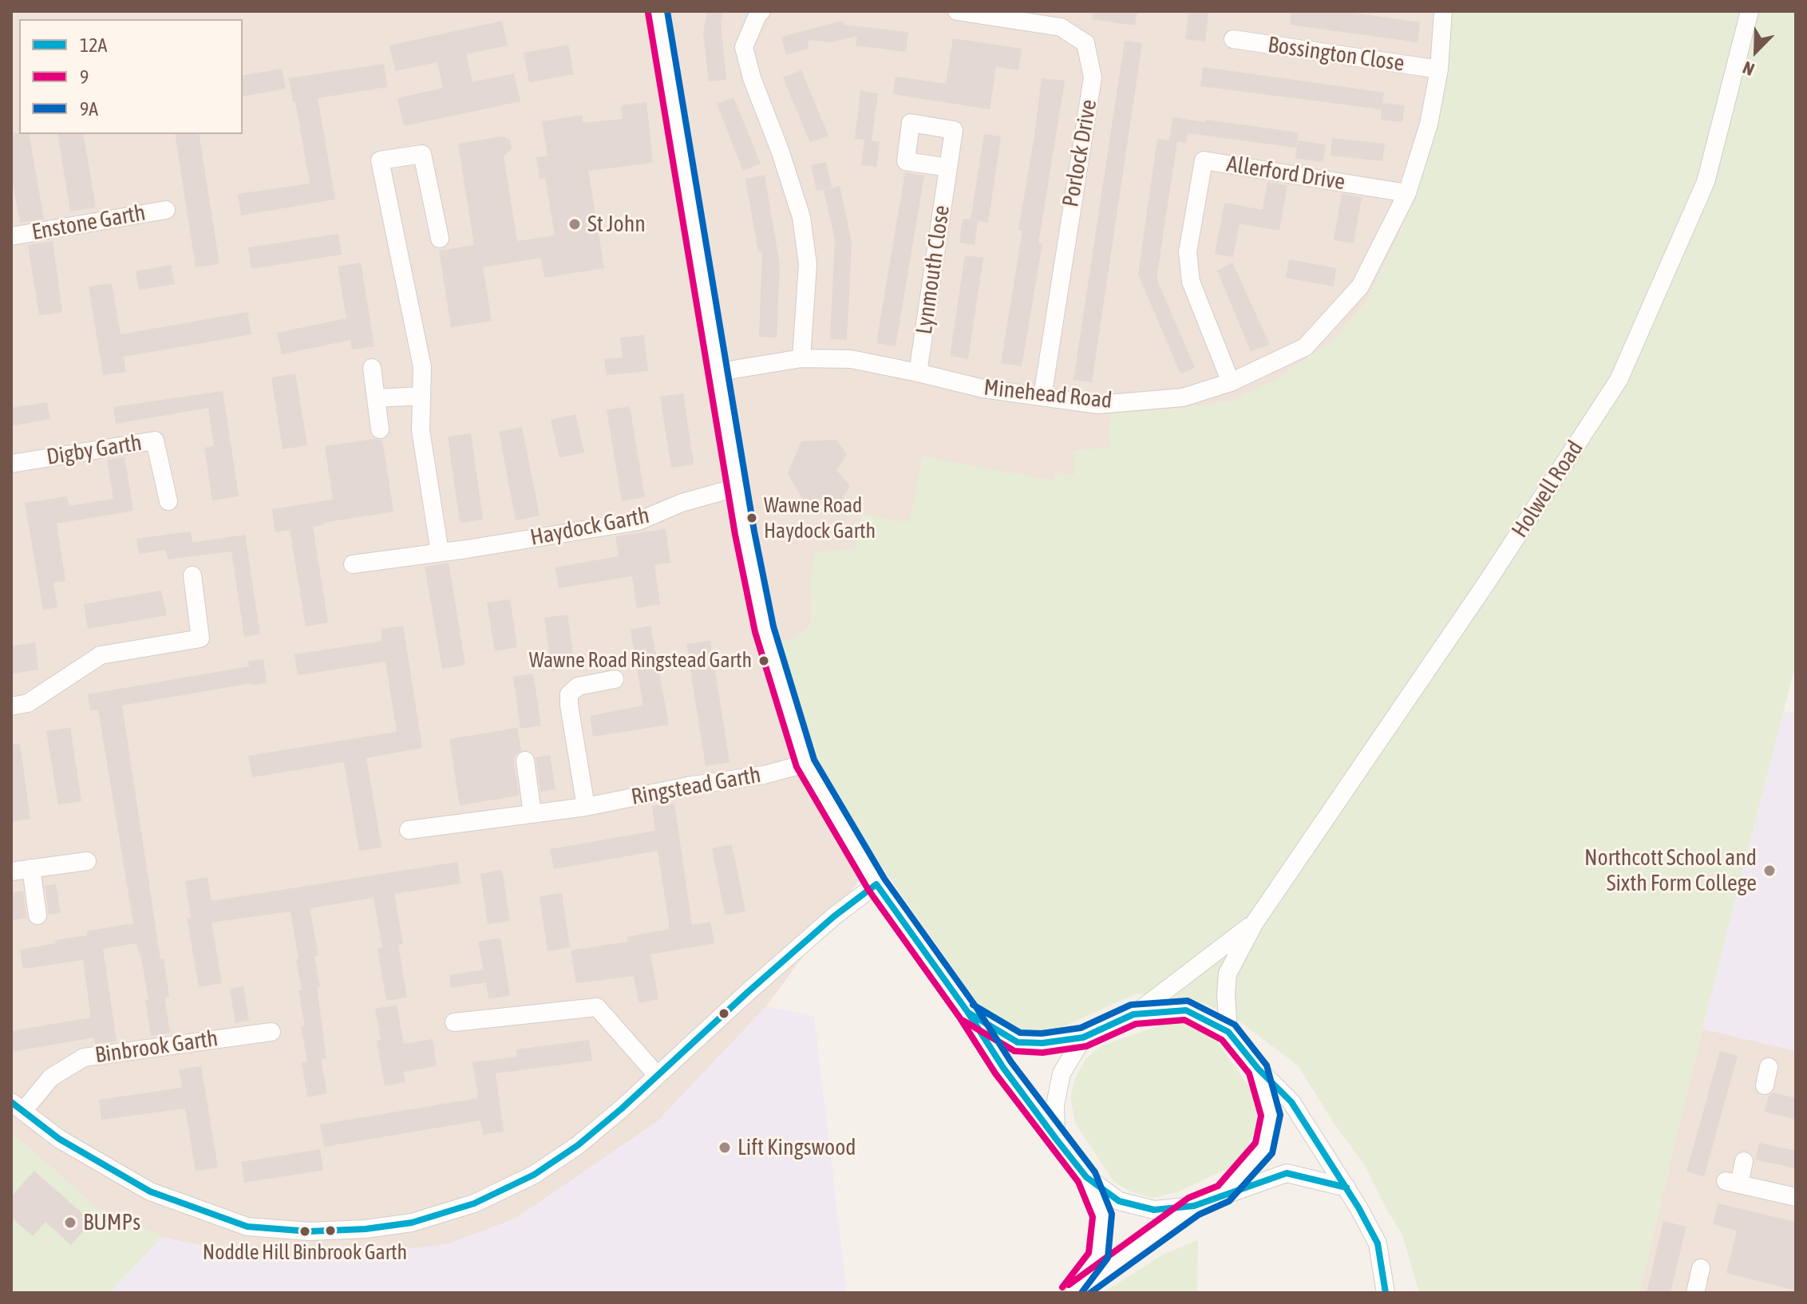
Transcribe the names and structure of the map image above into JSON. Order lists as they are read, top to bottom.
{
  "streets": {
    "street": [
      "Bossington Close",
      "Porlock Drive",
      "Allerford Drive",
      "Enstone Garth",
      "Lynmouth Close",
      "Minehead Road",
      "Digby Garth",
      "Holwell Road",
      "Haydock Garth",
      "Ringstead Garth",
      "Binbrook Garth"
    ]
  },
  "crossings": [
    ["Bossington Close", "Minehead Road"],
    ["Porlock Drive", "Minehead Road"],
    ["Allerford Drive", "Minehead Road"],
    ["Lynmouth Close", "Minehead Road"]
  ],
  "places": [
    "St John",
    "Wawne Road Haydock Garth",
    "Wawne Road Ringstead Garth",
    "Northcott School and Sixth Form College",
    "Lift Kingswood",
    "BUMPs",
    "Noddle Hill Binbrook Garth"
  ],
  "lines": ["transit line 9A", "transit line 9", "transit line 12A"],
  "legend": ["12A", "9", "9A"],
  "north": "bottom left"
}
